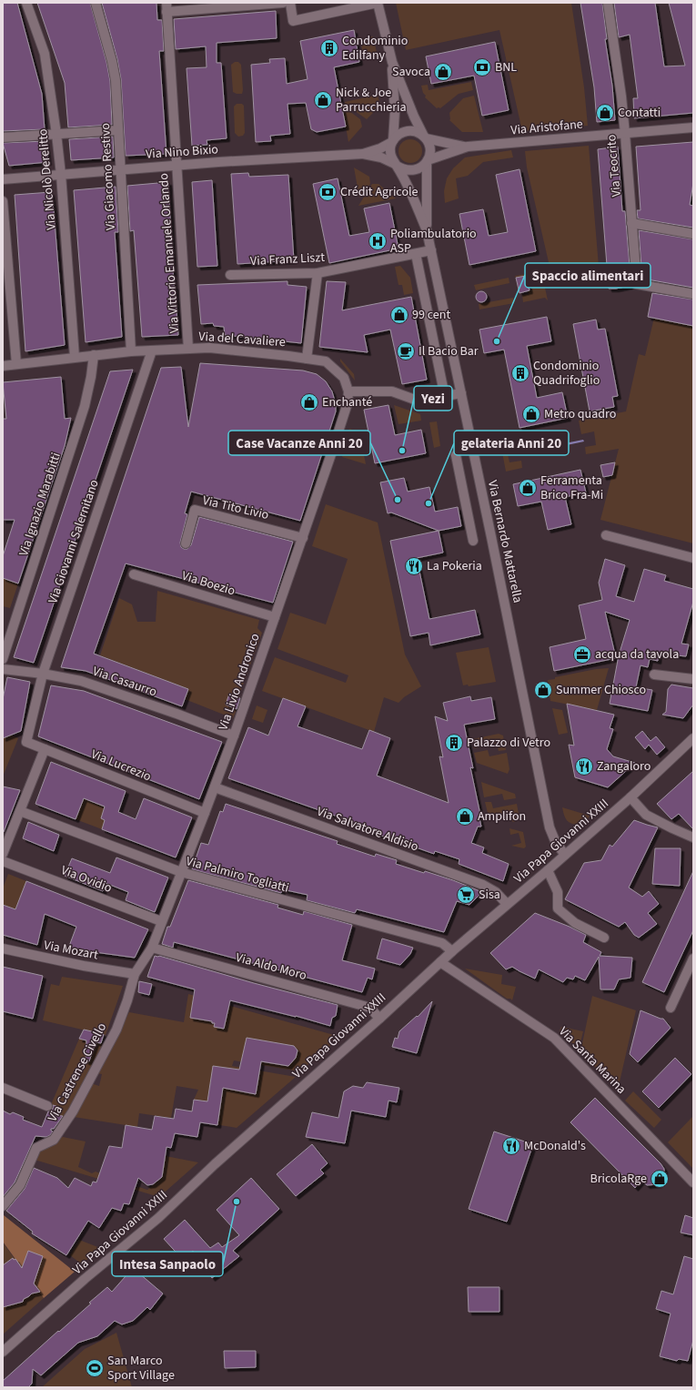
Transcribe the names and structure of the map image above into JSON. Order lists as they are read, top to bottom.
{
  "streets": {
    "street": [
      "Via Aristofane",
      "Via Nino Bixio",
      "Via Teocrito",
      "Via Giacomo Restivo",
      "Via Nicolò Derelitto",
      "Via Vittorio Emanuele Orlando",
      "Via Franz Liszt",
      "Via del Cavaliere",
      "Via Ignazio Marabitti",
      "Via Tito Livio",
      "Via Giovanni Salernitano",
      "Via Bernardo Mattarella",
      "Via Boezio",
      "Via Casaurro",
      "Via Livio Andronico",
      "Via Lucrezio",
      "Via Salvatore Aldisio",
      "Via Papa Giovanni XXIII",
      "Via Palmiro Togliatti",
      "Via Ovidio",
      "Via Mozart",
      "Via Aldo Moro",
      "Via Santa Marina",
      "Via Castrense Civello"
    ]
  },
  "crossings": [
    ["Via Aristofane", "Via Teocrito"],
    ["Via Nino Bixio", "Via Giacomo Restivo"],
    ["Via Nino Bixio", "Via Nicolò Derelitto"],
    ["Via Nino Bixio", "Via Vittorio Emanuele Orlando"],
    ["Via Giacomo Restivo", "Via del Cavaliere"],
    ["Via Nicolò Derelitto", "Via del Cavaliere"],
    ["Via Vittorio Emanuele Orlando", "Via del Cavaliere"],
    ["Via Franz Liszt", "Via Bernardo Mattarella"],
    ["Via del Cavaliere", "Via Ignazio Marabitti"],
    ["Via del Cavaliere", "Via Giovanni Salernitano"],
    ["Via del Cavaliere", "Via Livio Andronico"],
    ["Via Tito Livio", "Via Livio Andronico"],
    ["Via Giovanni Salernitano", "Via Casaurro"],
    ["Via Giovanni Salernitano", "Via Lucrezio"],
    ["Via Bernardo Mattarella", "Via Papa Giovanni XXIII"],
    ["Via Boezio", "Via Livio Andronico"],
    ["Via Casaurro", "Via Livio Andronico"],
    ["Via Livio Andronico", "Via Lucrezio"],
    ["Via Livio Andronico", "Via Salvatore Aldisio"],
    ["Via Livio Andronico", "Via Palmiro Togliatti"],
    ["Via Livio Andronico", "Via Ovidio"],
    ["Via Livio Andronico", "Via Mozart"],
    ["Via Livio Andronico", "Via Aldo Moro"],
    ["Via Livio Andronico", "Via Castrense Civello"],
    ["Via Salvatore Aldisio", "Via Papa Giovanni XXIII"],
    ["Via Papa Giovanni XXIII", "Via Palmiro Togliatti"],
    ["Via Papa Giovanni XXIII", "Via Aldo Moro"],
    ["Via Papa Giovanni XXIII", "Via Santa Marina"],
    ["Via Mozart", "Via Castrense Civello"]
  ],
  "places": {
    "building": ["Condominio Edilfany", "Condominio Quadrifoglio", "Palazzo di Vetro"],
    "bank": ["BNL", "Crédit Agricole"],
    "shop": [
      "Savoca",
      "Nick & Joe Parrucchieria",
      "Contatti",
      "99 cent",
      "Enchanté",
      "Metro quadro",
      "Ferramenta Brico Fra-Mi",
      "Summer Chiosco",
      "Amplifon",
      "BricolaRge"
    ],
    "hospital": ["Poliambulatorio ASP"],
    "other": [
      "Spaccio alimentari",
      "Yezi",
      "Case Vacanze Anni 20",
      "gelateria Anni 20",
      "Intesa Sanpaolo"
    ],
    "cafe": ["Il Bacio Bar"],
    "restaurant": ["La Pokeria", "Zangaloro", "McDonald's"],
    "office": ["acqua da tavola"],
    "supermarket": ["Sisa"],
    "sports": ["San Marco Sport Village"]
  }
}
